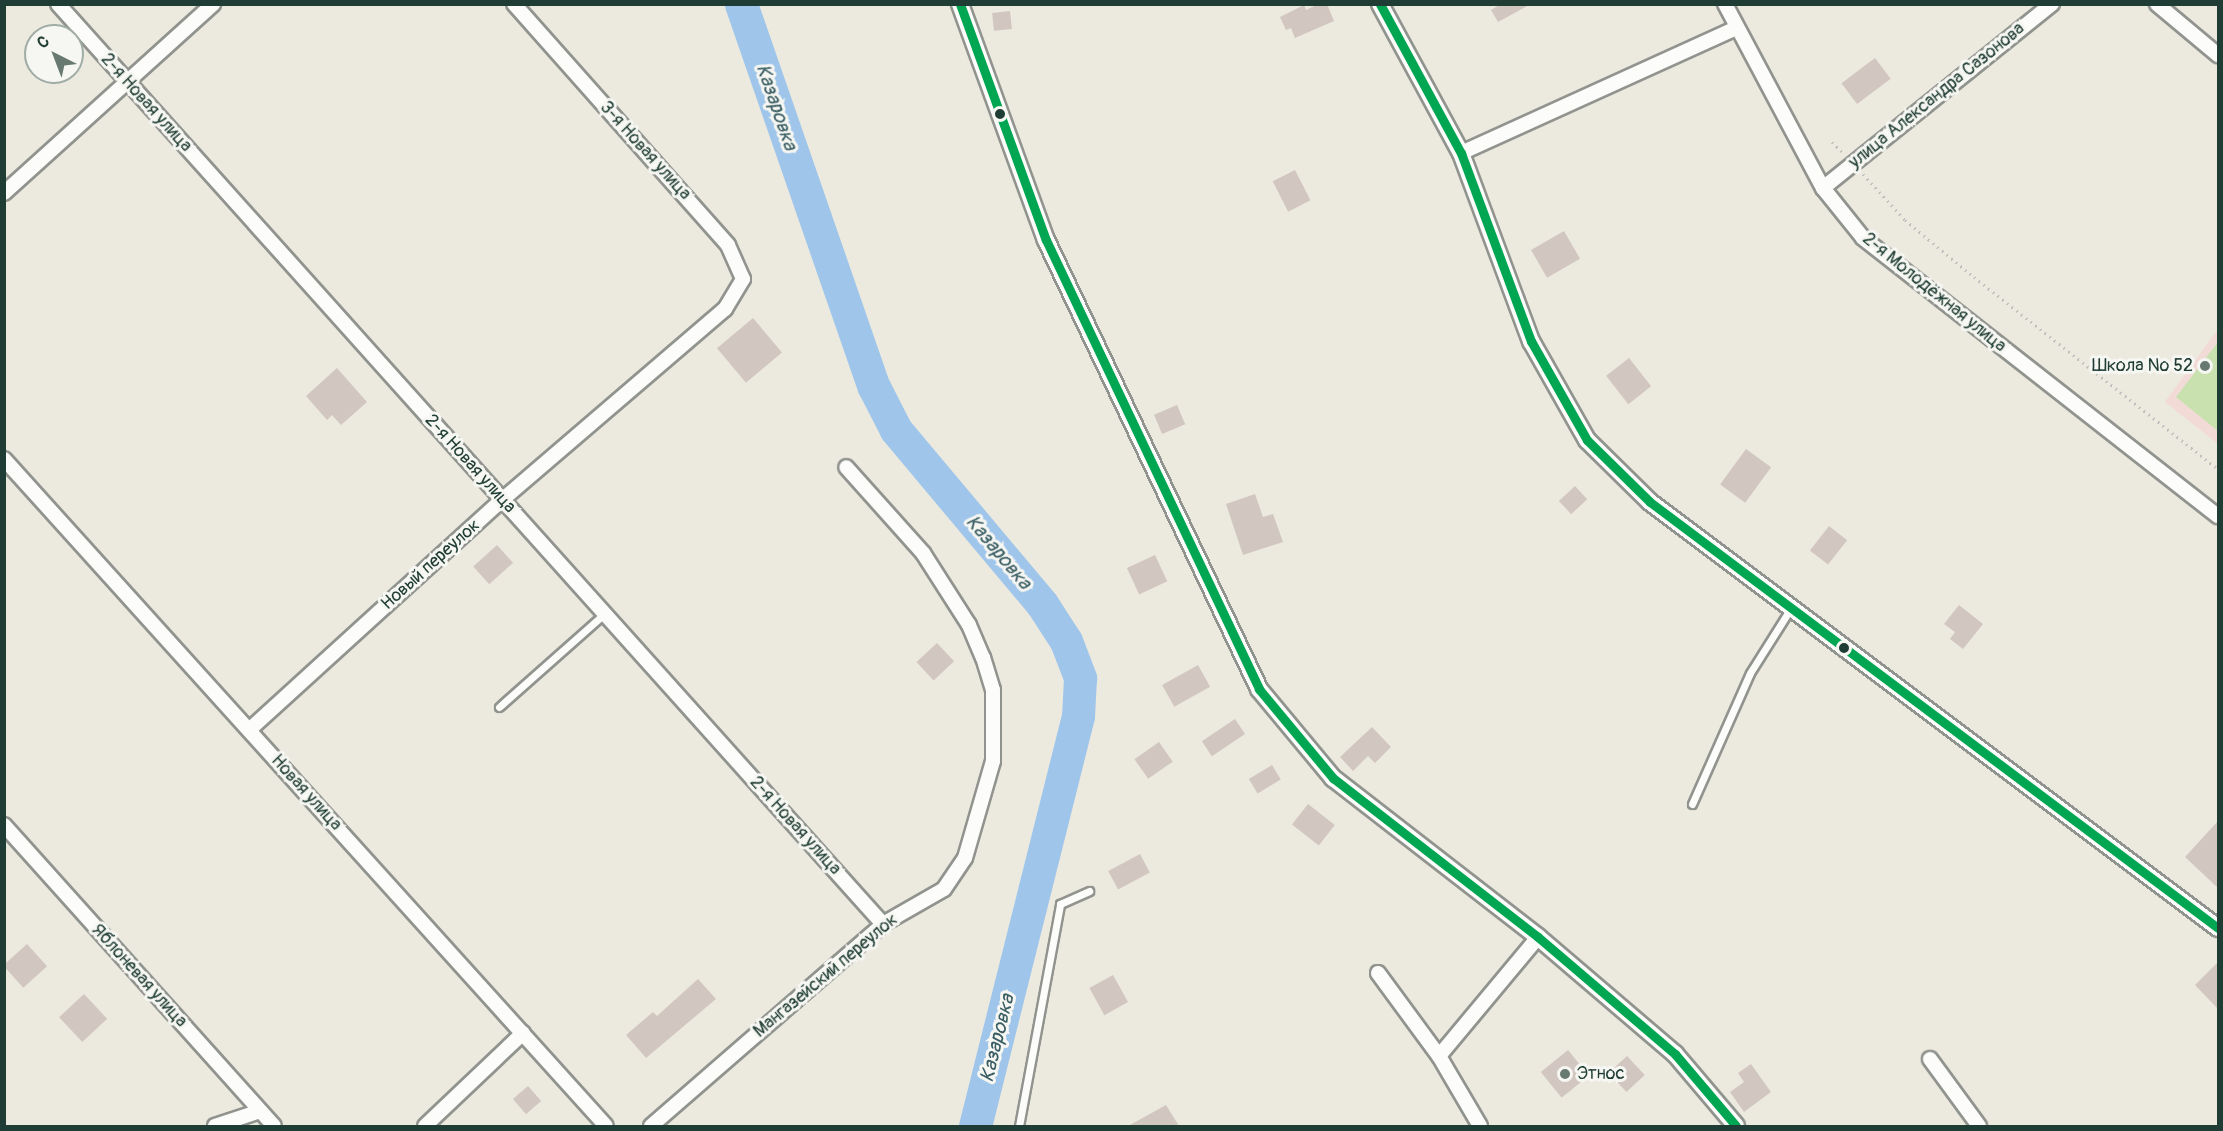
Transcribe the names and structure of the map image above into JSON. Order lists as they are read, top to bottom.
{
  "streets": {
    "street": [
      "улица Александра Сазонова",
      "2-я Новая улица",
      "3-я Новая улица",
      "2-я Молодёжная улица",
      "Новый переулок",
      "Новая улица",
      "Яблоневая улица",
      "Мангазейский переулок"
    ]
  },
  "crossings": [
    ["улица Александра Сазонова", "2-я Молодёжная улица"],
    ["2-я Новая улица", "Новый переулок"],
    ["2-я Новая улица", "Мангазейский переулок"],
    ["3-я Новая улица", "Новый переулок"],
    ["Новый переулок", "Новая улица"]
  ],
  "water": ["Казаровка"],
  "places": ["Школа № 52", "Этнос"],
  "north": "top left"
}
